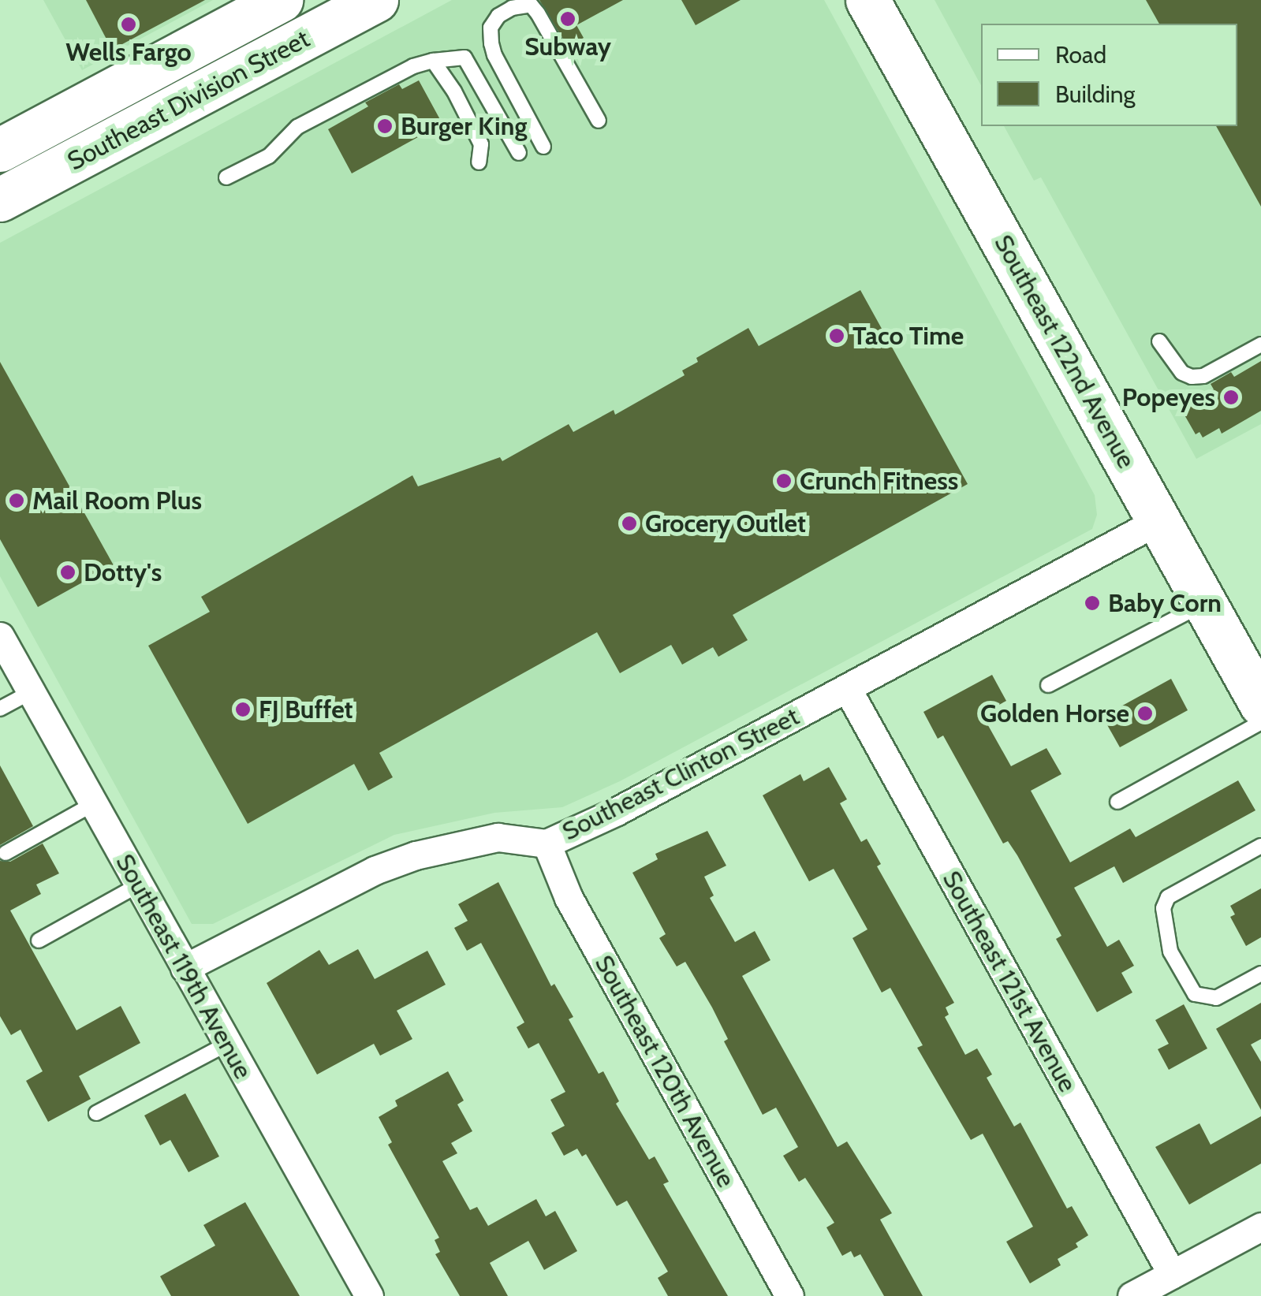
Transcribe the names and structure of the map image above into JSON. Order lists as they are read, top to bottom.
{
  "streets": {
    "main road": ["Southeast Division Street", "Southeast 122nd Avenue"],
    "street": [
      "Southeast Clinton Street",
      "Southeast 119th Avenue",
      "Southeast 121st Avenue",
      "Southeast 120th Avenue"
    ]
  },
  "crossings": [
    ["Southeast 122nd Avenue", "Southeast Clinton Street"],
    ["Southeast Clinton Street", "Southeast 119th Avenue"],
    ["Southeast Clinton Street", "Southeast 121st Avenue"],
    ["Southeast Clinton Street", "Southeast 120th Avenue"]
  ],
  "places": [
    "Subway",
    "Wells Fargo",
    "Burger King",
    "Taco Time",
    "Popeyes",
    "Crunch Fitness",
    "Mail Room Plus",
    "Grocery Outlet",
    "Dotty's",
    "Baby Corn",
    "FJ Buffet",
    "Golden Horse"
  ],
  "legend": ["Road", "Building"]
}
